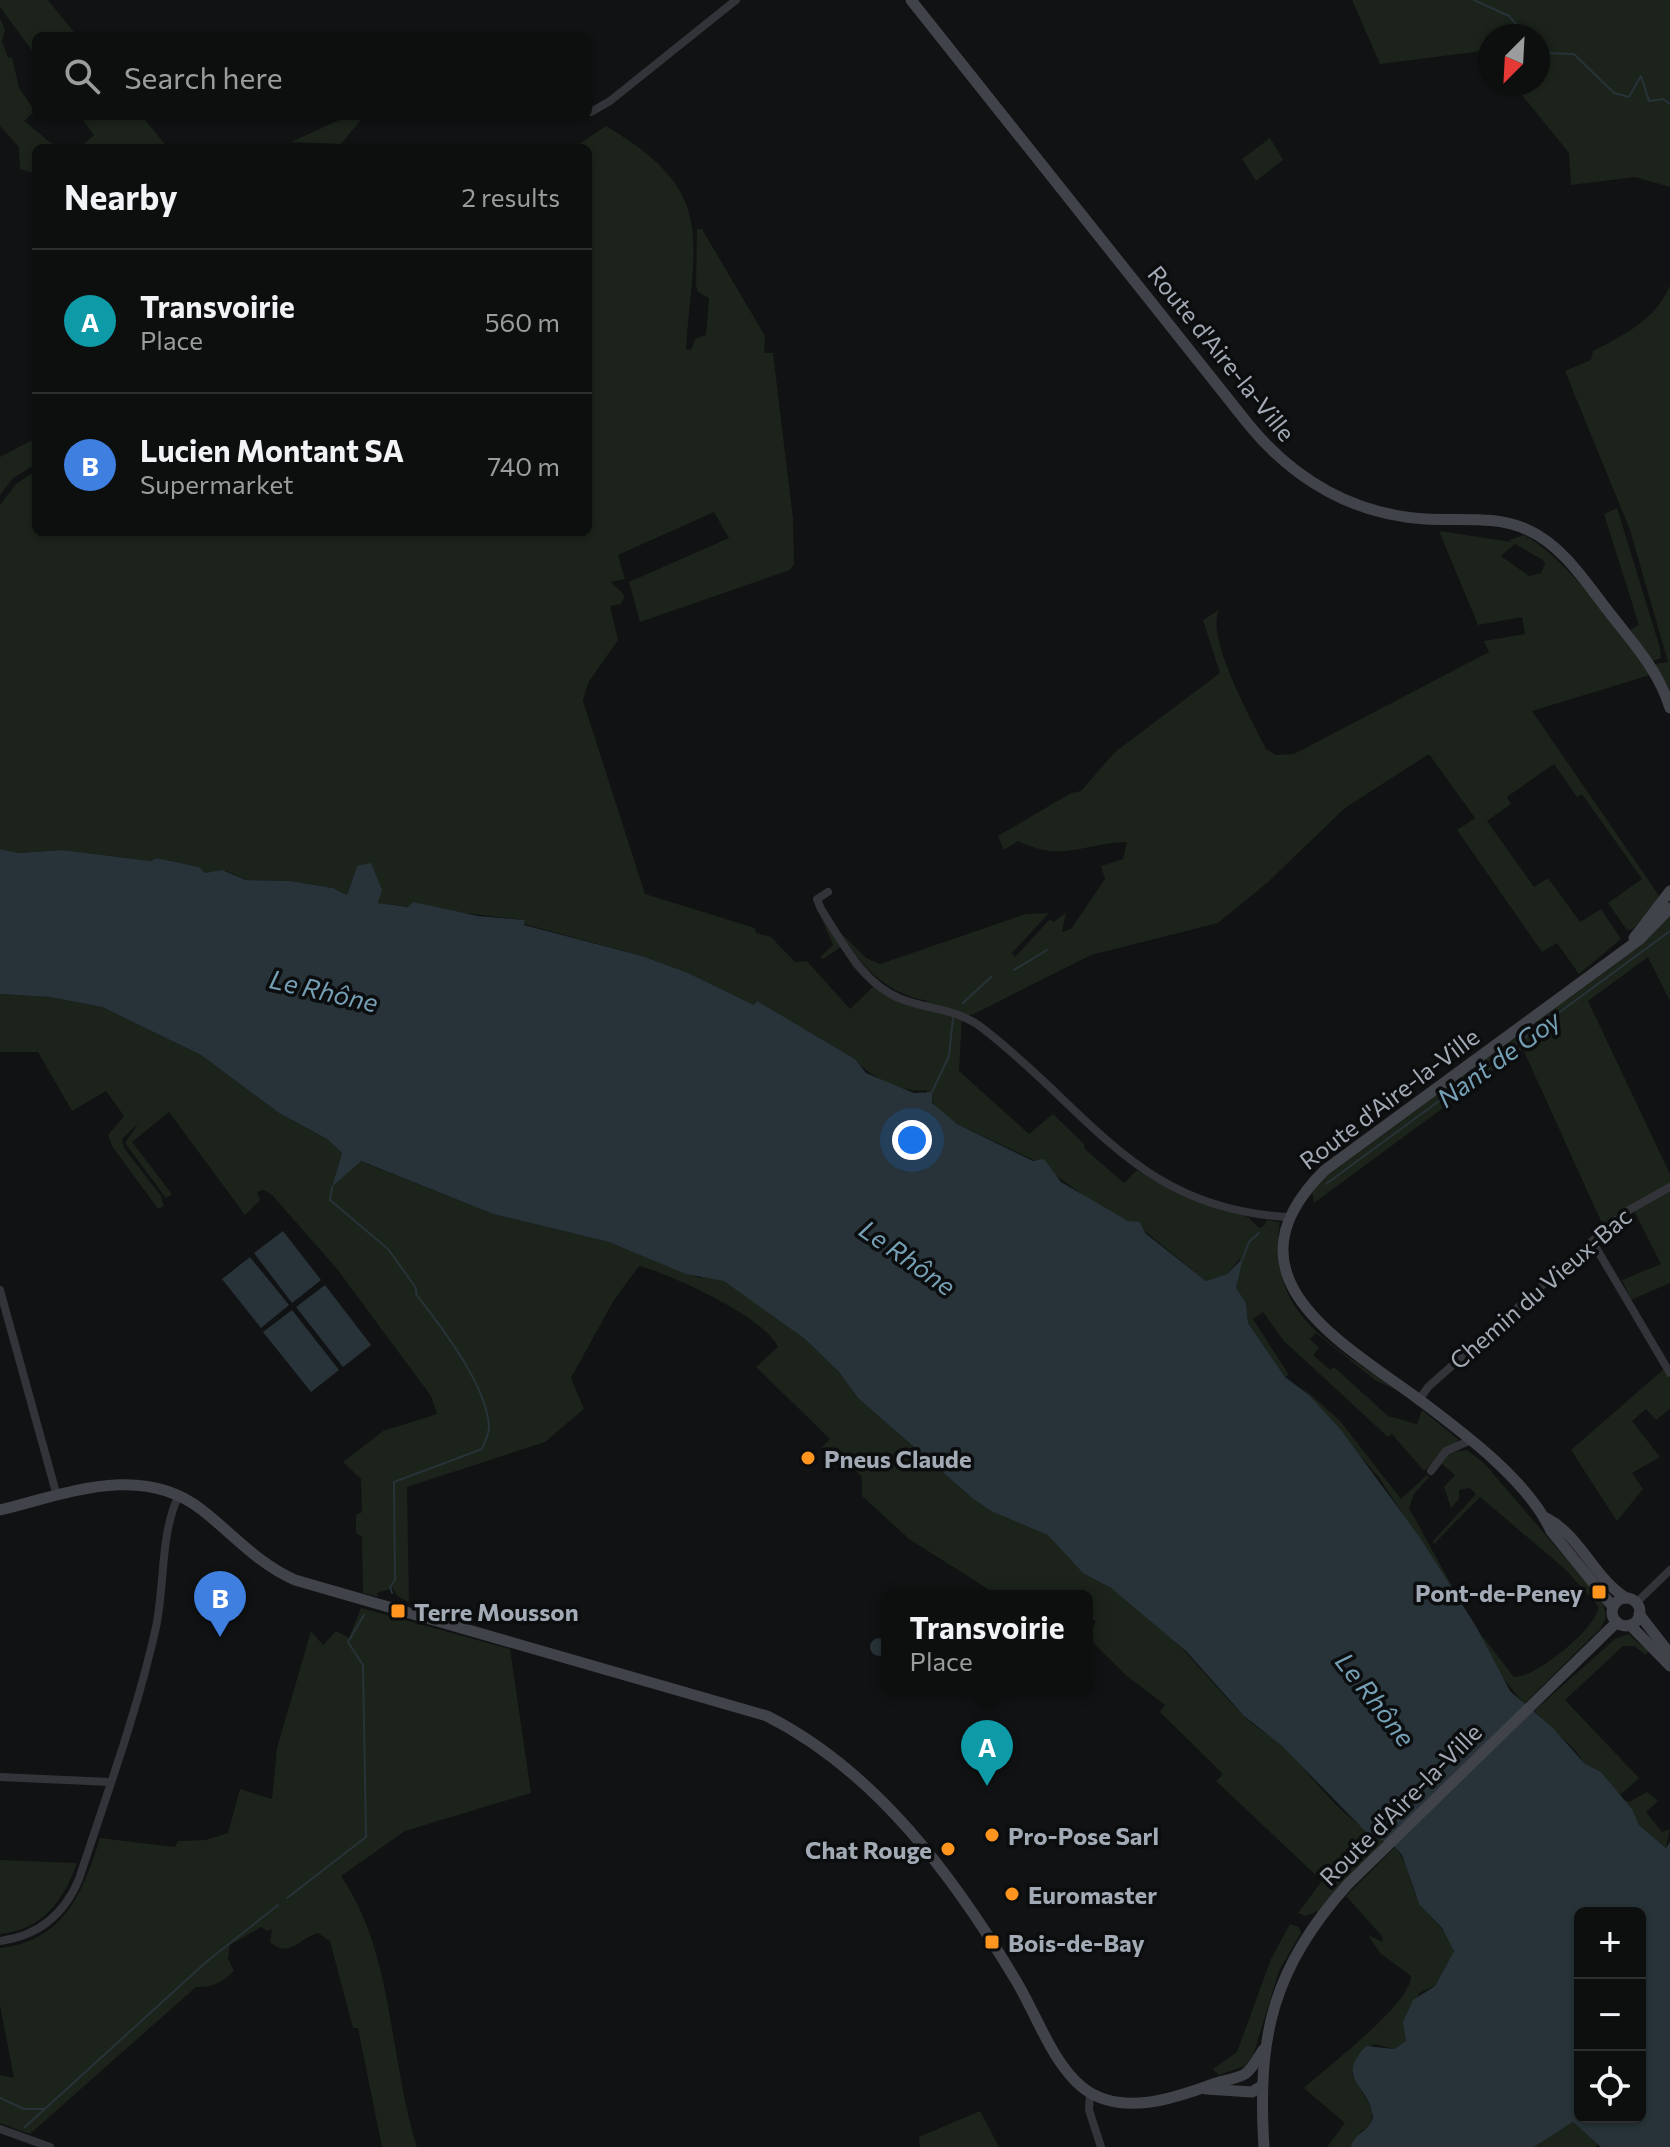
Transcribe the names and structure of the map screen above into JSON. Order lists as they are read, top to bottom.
{
  "streets": {
    "main road": ["Route d'Aire-la-Ville"],
    "street": ["Chemin du Vieux-Bac"]
  },
  "crossings": [
    ["Route d'Aire-la-Ville", "Chemin du Vieux-Bac"]
  ],
  "water": ["Le Rhône", "Nant de Goy"],
  "places": {
    "other": [
      "Pneus Claude",
      "Pro-Pose Sarl",
      "Chat Rouge",
      "Euromaster"
    ],
    "transit": ["Pont-de-Peney", "Terre Mousson", "Bois-de-Bay"]
  },
  "north": "bottom left",
  "page": {
    "search": "Search here",
    "heading": ["Nearby", "2 results"],
    "list": [
      {
        "mark": "A",
        "name": "Transvoirie",
        "note": "Place",
        "value": "560 m"
      },
      {
        "mark": "B",
        "name": "Lucien Montant SA",
        "note": "Supermarket",
        "value": "740 m"
      }
    ],
    "pins": ["B", "A"],
    "popup": ["Transvoirie", "Place"],
    "map_buttons": ["+", "−"]
  }
}
